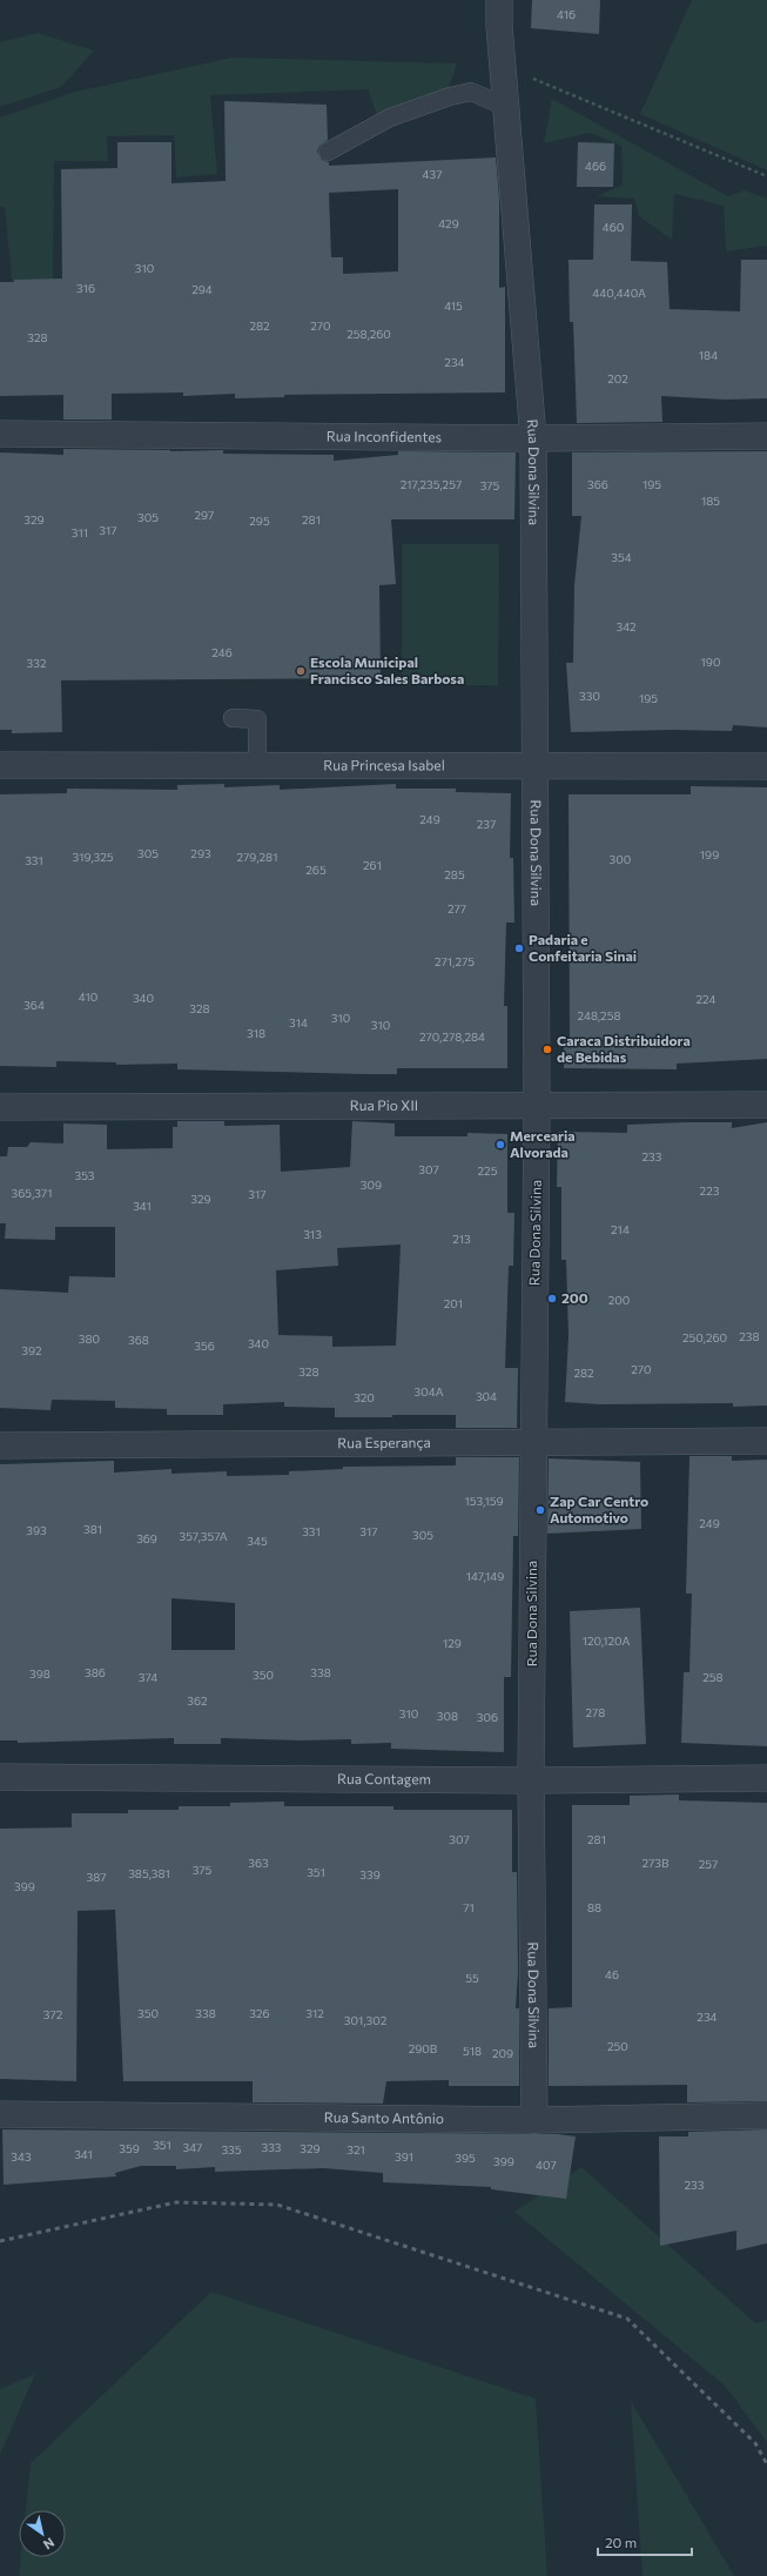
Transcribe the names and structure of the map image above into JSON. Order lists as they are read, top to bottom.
{
  "streets": {
    "street": [
      "Rua Inconfidentes",
      "Rua Dona Silvina",
      "Rua Princesa Isabel",
      "Rua Pio XII",
      "Rua Esperança",
      "Rua Contagem",
      "Rua Santo Antônio"
    ]
  },
  "crossings": [
    ["Rua Inconfidentes", "Rua Dona Silvina"],
    ["Rua Dona Silvina", "Rua Princesa Isabel"],
    ["Rua Dona Silvina", "Rua Pio XII"],
    ["Rua Dona Silvina", "Rua Esperança"],
    ["Rua Dona Silvina", "Rua Contagem"],
    ["Rua Dona Silvina", "Rua Santo Antônio"]
  ],
  "places": [
    "Escola Municipal Francisco Sales Barbosa",
    "Padaria e Confeitaria Sinai",
    "Caraca Distribuidora de Bebidas",
    "Mercearia Alvorada",
    "200",
    "Zap Car Centro Automotivo"
  ],
  "house_numbers": [
    "416",
    "466",
    "437",
    "429",
    "460",
    "310",
    "316",
    "294",
    "440,440A",
    "415",
    "282",
    "270",
    "258,260",
    "328",
    "184",
    "234",
    "202",
    "217,235,257",
    "366",
    "195",
    "375",
    "185",
    "297",
    "305",
    "329",
    "281",
    "295",
    "317",
    "311",
    "354",
    "342",
    "246",
    "190",
    "332",
    "330",
    "195",
    "249",
    "237",
    "305",
    "293",
    "199",
    "319,325",
    "279,281",
    "300",
    "331",
    "261",
    "265",
    "285",
    "277",
    "271,275",
    "410",
    "340",
    "224",
    "364",
    "328",
    "248,258",
    "310",
    "314",
    "310",
    "318",
    "270,278,284",
    "233",
    "307",
    "225",
    "353",
    "309",
    "223",
    "365,371",
    "317",
    "329",
    "341",
    "214",
    "313",
    "213",
    "200",
    "201",
    "238",
    "250,260",
    "380",
    "368",
    "340",
    "356",
    "392",
    "270",
    "328",
    "282",
    "304A",
    "304",
    "320",
    "153,159",
    "249",
    "381",
    "393",
    "331",
    "317",
    "305",
    "357,357A",
    "369",
    "345",
    "147,149",
    "120,120A",
    "129",
    "386",
    "338",
    "398",
    "350",
    "374",
    "258",
    "362",
    "278",
    "310",
    "308",
    "306",
    "307",
    "281",
    "363",
    "273B",
    "257",
    "375",
    "351",
    "385,381",
    "339",
    "387",
    "399",
    "71",
    "88",
    "46",
    "55",
    "350",
    "338",
    "326",
    "312",
    "372",
    "234",
    "301,302",
    "250",
    "290B",
    "518",
    "209",
    "351",
    "347",
    "333",
    "359",
    "329",
    "335",
    "321",
    "341",
    "343",
    "391",
    "395",
    "399",
    "407",
    "233"
  ],
  "scale_bar": "20 m",
  "north": "bottom right"
}
